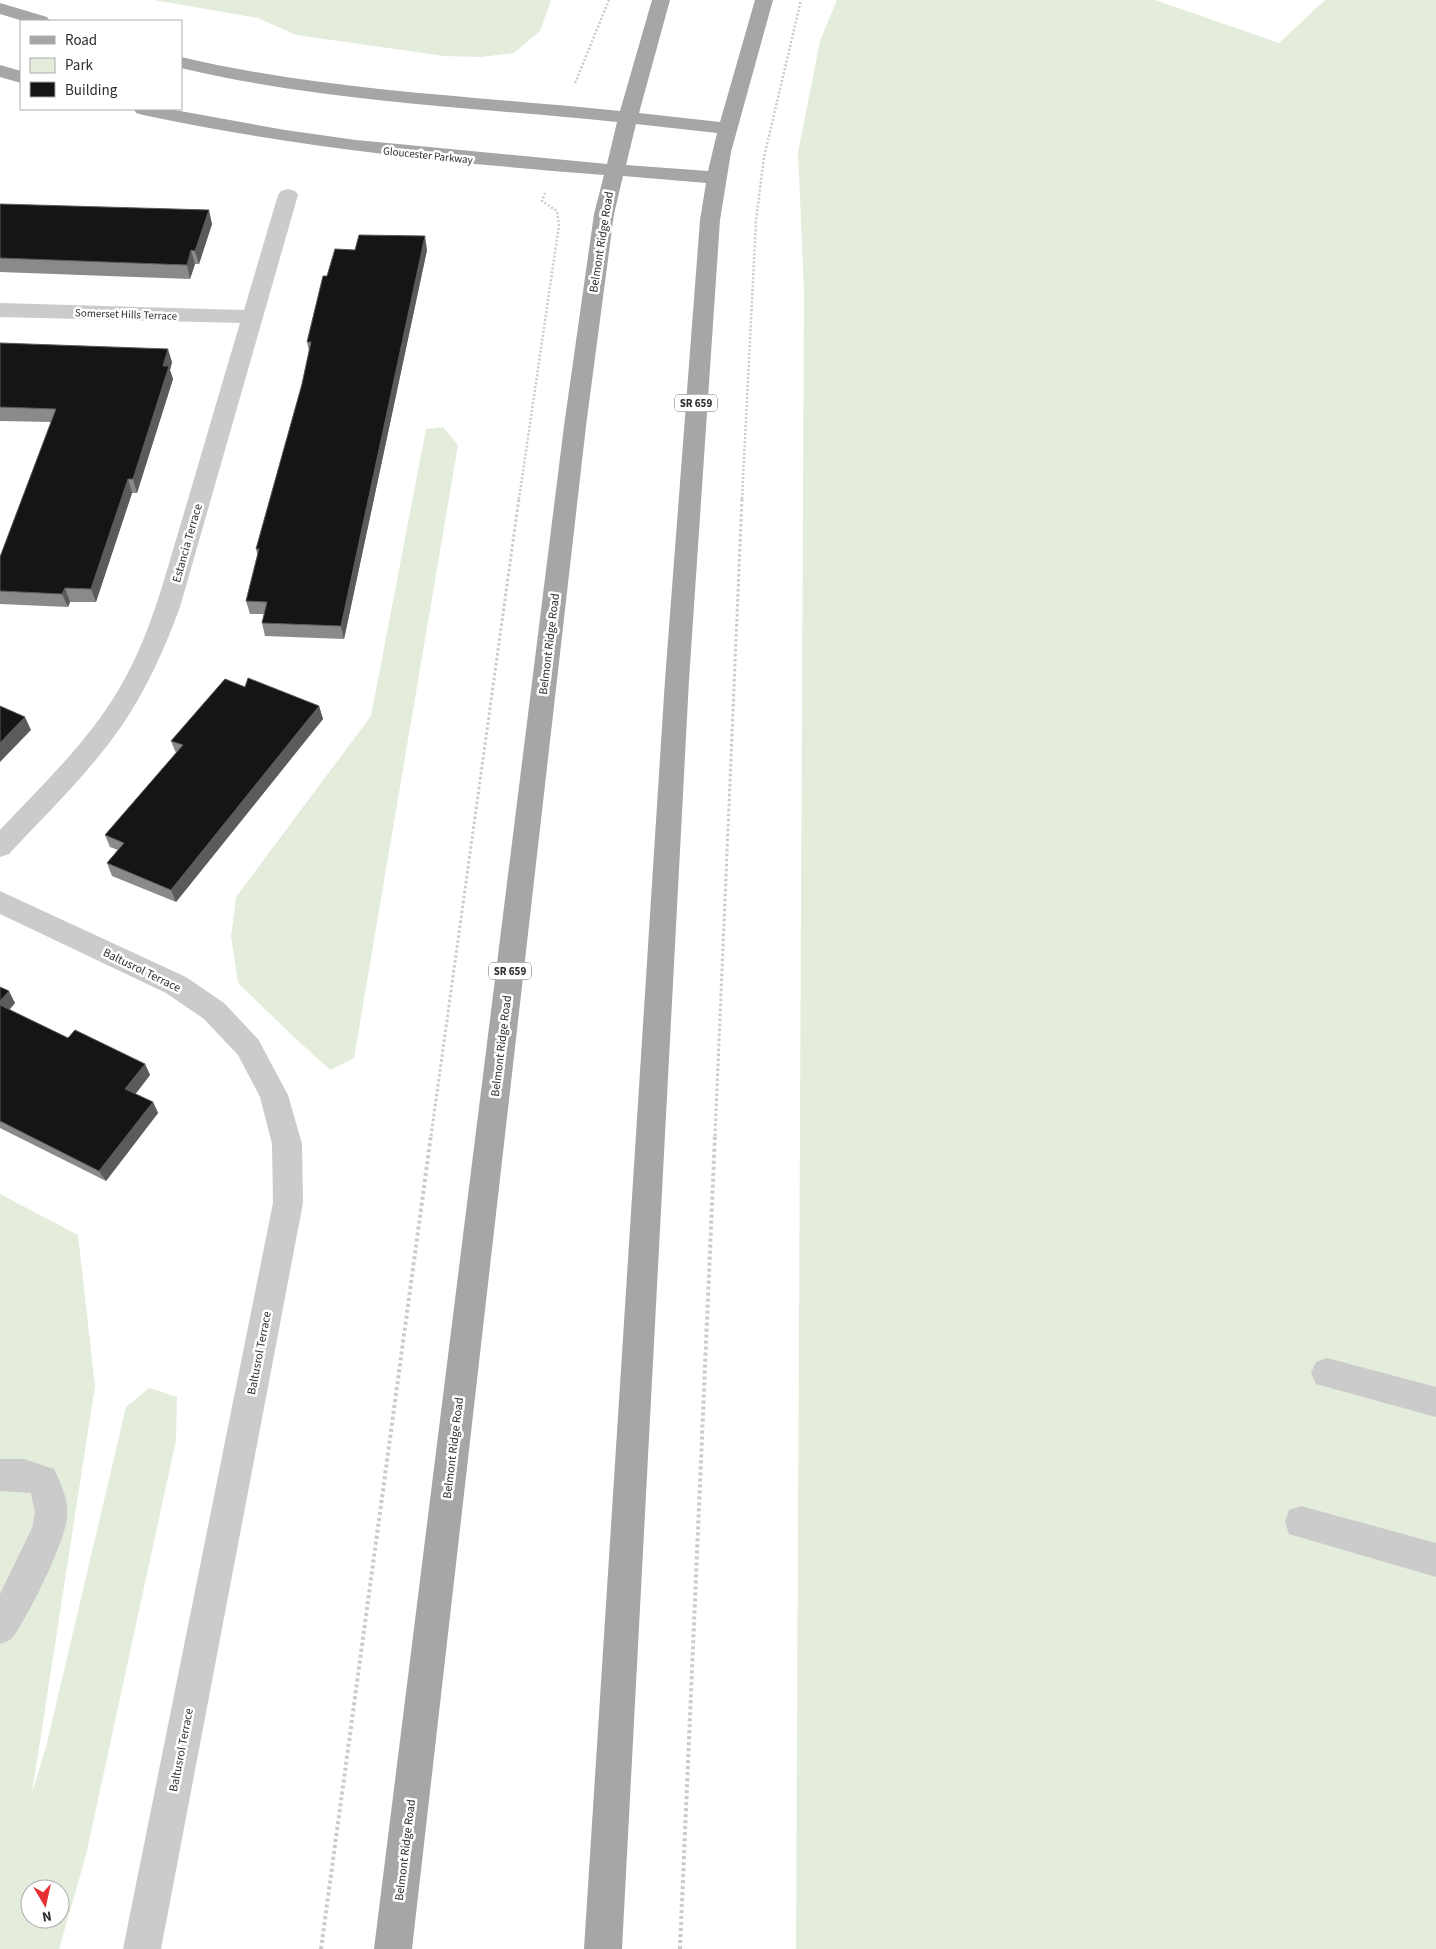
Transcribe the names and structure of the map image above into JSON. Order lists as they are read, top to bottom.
{
  "streets": {
    "main road": ["Gloucester Parkway", "Belmont Ridge Road", "SR 659"],
    "street": ["Somerset Hills Terrace", "Estancia Terrace", "Baltusrol Terrace"]
  },
  "crossings": [
    ["Gloucester Parkway", "Belmont Ridge Road"],
    ["Gloucester Parkway", "SR 659"],
    ["Somerset Hills Terrace", "Estancia Terrace"]
  ],
  "legend": ["Road", "Park", "Building"],
  "north": "bottom"
}
